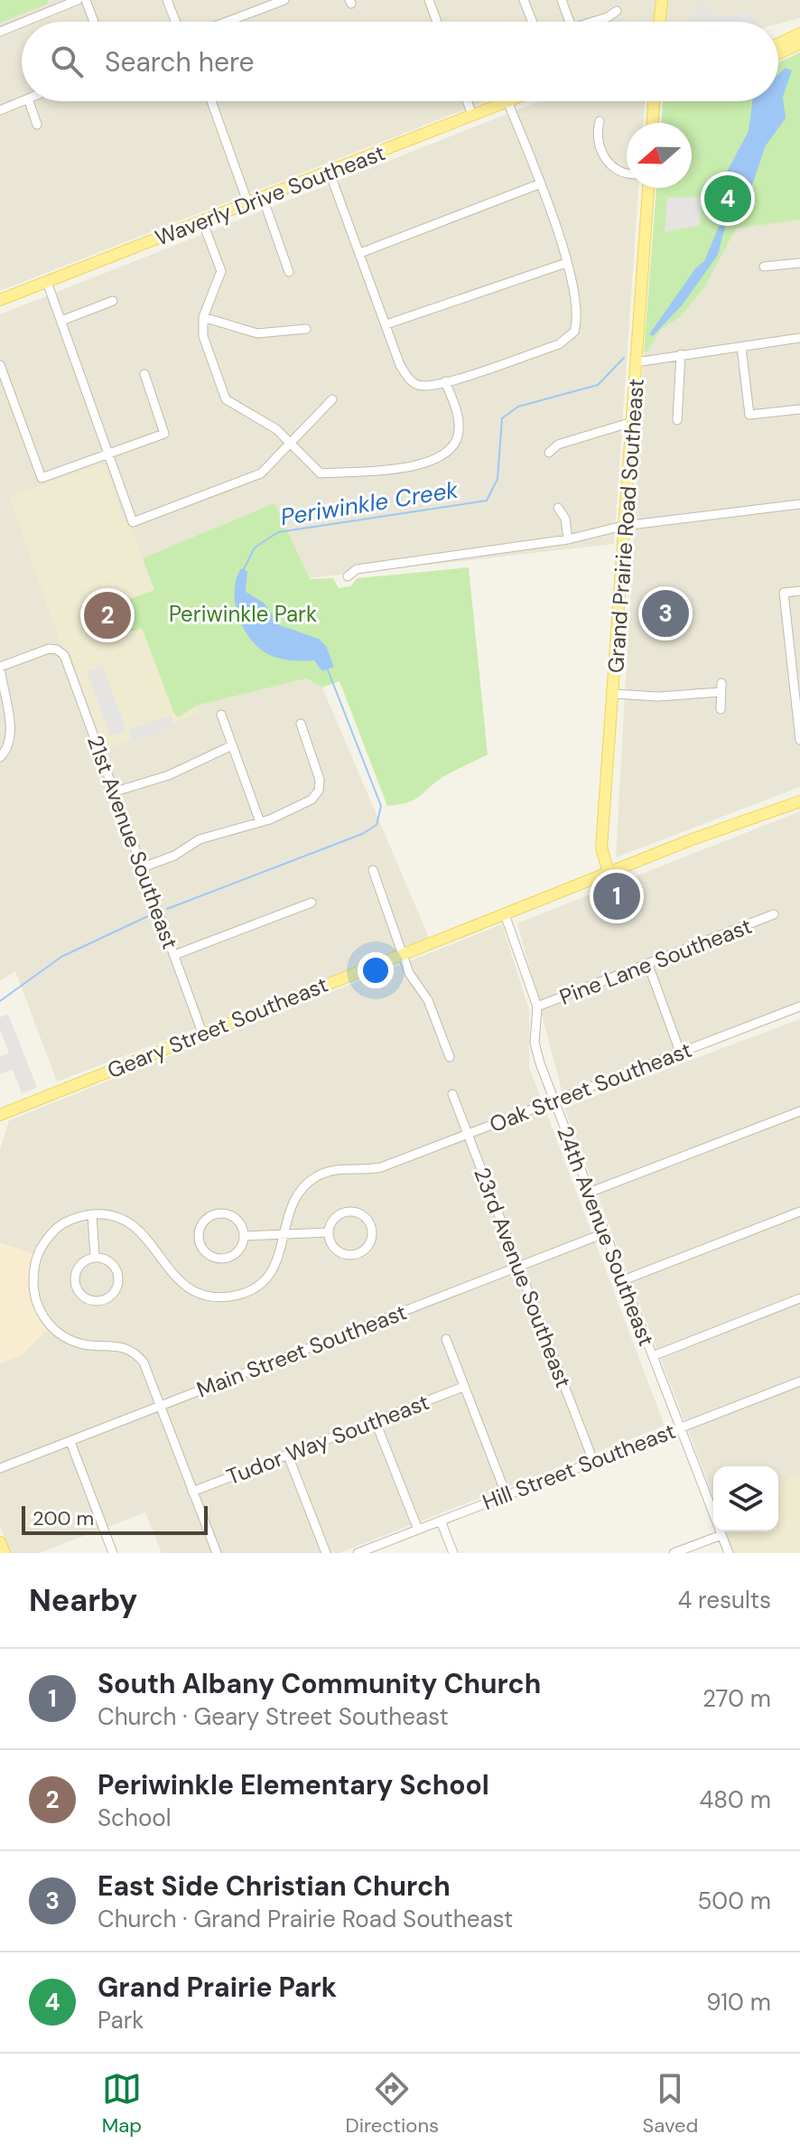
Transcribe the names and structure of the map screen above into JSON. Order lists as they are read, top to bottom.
{
  "streets": {
    "main road": ["Waverly Drive Southeast", "Grand Prairie Road Southeast", "Geary Street Southeast"],
    "street": [
      "21st Avenue Southeast",
      "Pine Lane Southeast",
      "Oak Street Southeast",
      "24th Avenue Southeast",
      "23rd Avenue Southeast",
      "Main Street Southeast",
      "Tudor Way Southeast",
      "Hill Street Southeast"
    ]
  },
  "crossings": [
    ["Grand Prairie Road Southeast", "Geary Street Southeast"],
    ["21st Avenue Southeast", "Geary Street Southeast"],
    ["Pine Lane Southeast", "24th Avenue Southeast"],
    ["Geary Street Southeast", "24th Avenue Southeast"],
    ["Oak Street Southeast", "24th Avenue Southeast"],
    ["Oak Street Southeast", "23rd Avenue Southeast"],
    ["24th Avenue Southeast", "Main Street Southeast"],
    ["24th Avenue Southeast", "Hill Street Southeast"],
    ["23rd Avenue Southeast", "Main Street Southeast"],
    ["23rd Avenue Southeast", "Hill Street Southeast"]
  ],
  "water": ["Periwinkle Creek"],
  "parks": ["Periwinkle Park"],
  "scale_bar": "200 m",
  "north": "left",
  "page": {
    "search": "Search here",
    "pins": [
      "4",
      "3",
      "2",
      "1"
    ],
    "scale": "200 m",
    "heading": ["Nearby", "4 results"],
    "list": [
      {
        "mark": "1",
        "name": "South Albany Community Church",
        "note": "Church · Geary Street Southeast",
        "value": "270 m"
      },
      {
        "mark": "2",
        "name": "Periwinkle Elementary School",
        "note": "School",
        "value": "480 m"
      },
      {
        "mark": "3",
        "name": "East Side Christian Church",
        "note": "Church · Grand Prairie Road Southeast",
        "value": "500 m"
      },
      {
        "mark": "4",
        "name": "Grand Prairie Park",
        "note": "Park",
        "value": "910 m"
      }
    ],
    "nav": ["Map", "Directions", "Saved"]
  }
}
